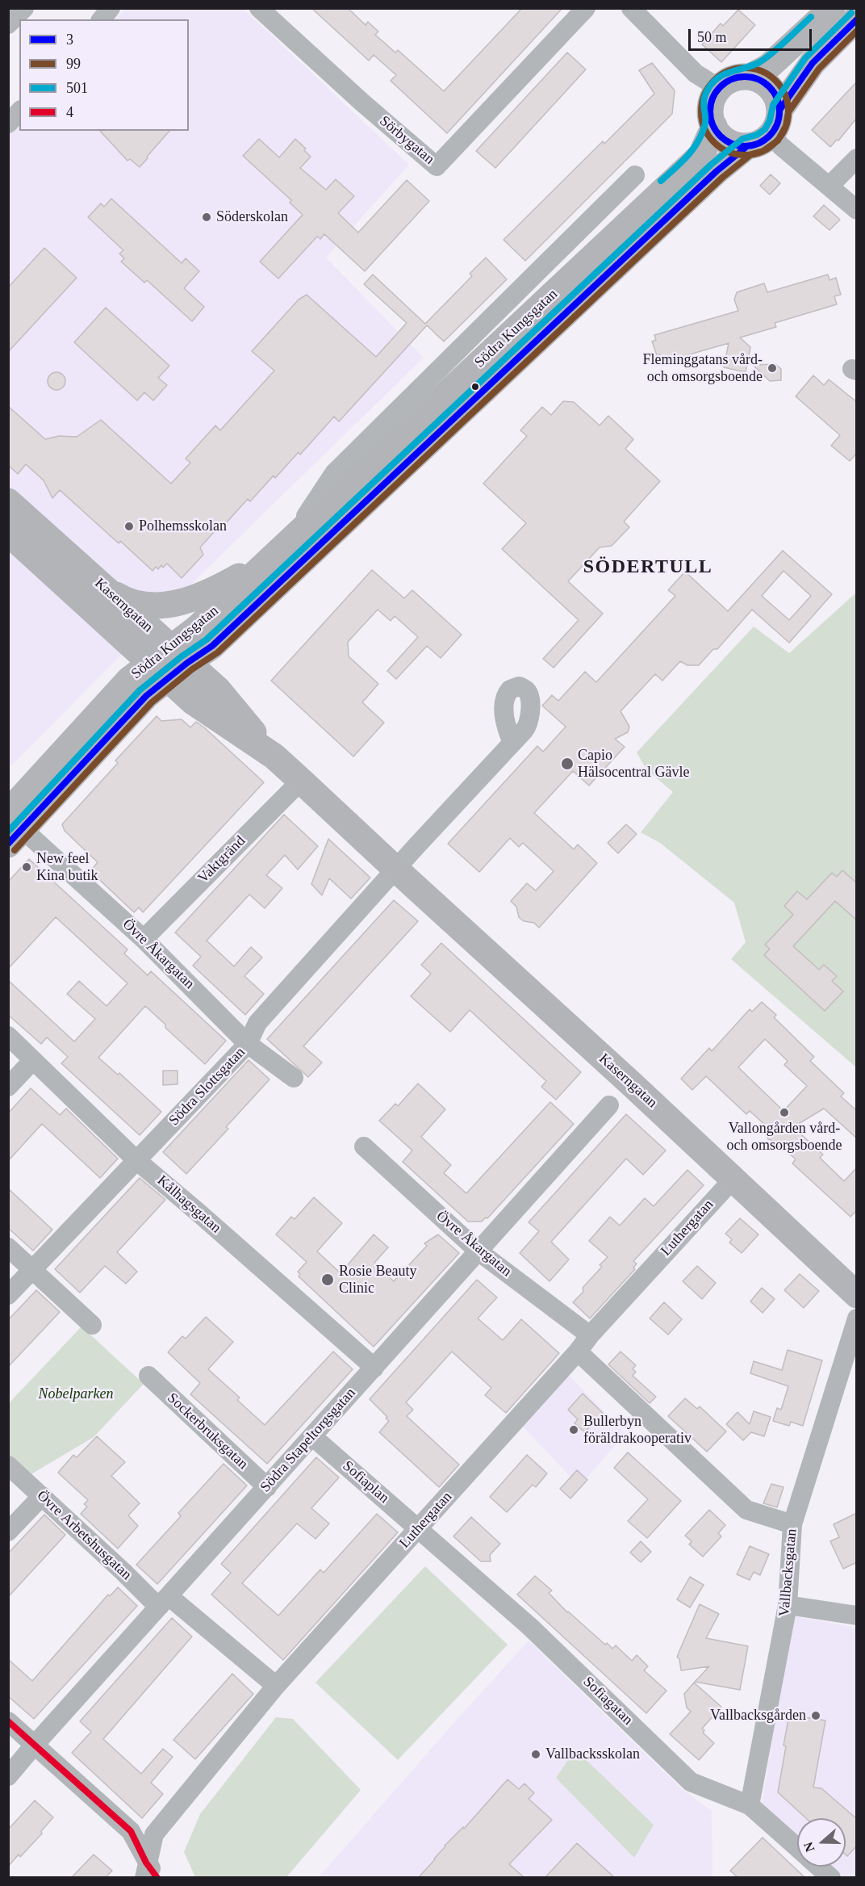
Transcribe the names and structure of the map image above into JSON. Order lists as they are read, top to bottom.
{
  "streets": {
    "main road": ["Södra Kungsgatan", "Kaserngatan"],
    "street": [
      "Sörbygatan",
      "Vaktgränd",
      "Övre Åkargatan",
      "Södra Slottsgatan",
      "Kålhagsgatan",
      "Luthergatan",
      "Sockerbruksgatan",
      "Södra Stapeltorgsgatan",
      "Sofiaplan",
      "Övre Arbetshusgatan",
      "Vallbacksgatan",
      "Sofiagatan"
    ]
  },
  "crossings": [
    ["Södra Kungsgatan", "Kaserngatan"],
    ["Södra Kungsgatan", "Övre Åkargatan"],
    ["Kaserngatan", "Vaktgränd"],
    ["Kaserngatan", "Södra Slottsgatan"],
    ["Kaserngatan", "Luthergatan"],
    ["Vaktgränd", "Övre Åkargatan"],
    ["Övre Åkargatan", "Södra Slottsgatan"],
    ["Övre Åkargatan", "Luthergatan"],
    ["Övre Åkargatan", "Södra Stapeltorgsgatan"],
    ["Södra Slottsgatan", "Kålhagsgatan"],
    ["Kålhagsgatan", "Södra Stapeltorgsgatan"],
    ["Luthergatan", "Sofiaplan"],
    ["Luthergatan", "Övre Arbetshusgatan"],
    ["Luthergatan", "Sofiagatan"],
    ["Sockerbruksgatan", "Södra Stapeltorgsgatan"],
    ["Södra Stapeltorgsgatan", "Sofiaplan"],
    ["Södra Stapeltorgsgatan", "Övre Arbetshusgatan"],
    ["Sofiaplan", "Sofiagatan"],
    ["Vallbacksgatan", "Sofiagatan"]
  ],
  "districts": ["SÖDERTULL"],
  "parks": ["Nobelparken"],
  "places": [
    "Söderskolan",
    "Fleminggatans vård- och omsorgsboende",
    "Polhemsskolan",
    "Capio Hälsocentral Gävle",
    "New feel Kina butik",
    "Vallongården vård- och omsorgsboende",
    "Rosie Beauty Clinic",
    "Bullerbyn föräldrakooperativ",
    "Vallbacksgården",
    "Vallbacksskolan"
  ],
  "lines": [
    "transit line 501",
    "transit line 3",
    "transit line 99",
    "transit line 4"
  ],
  "legend": [
    "3",
    "99",
    "501",
    "4"
  ],
  "scale_bar": "50 m",
  "north": "left"
}
